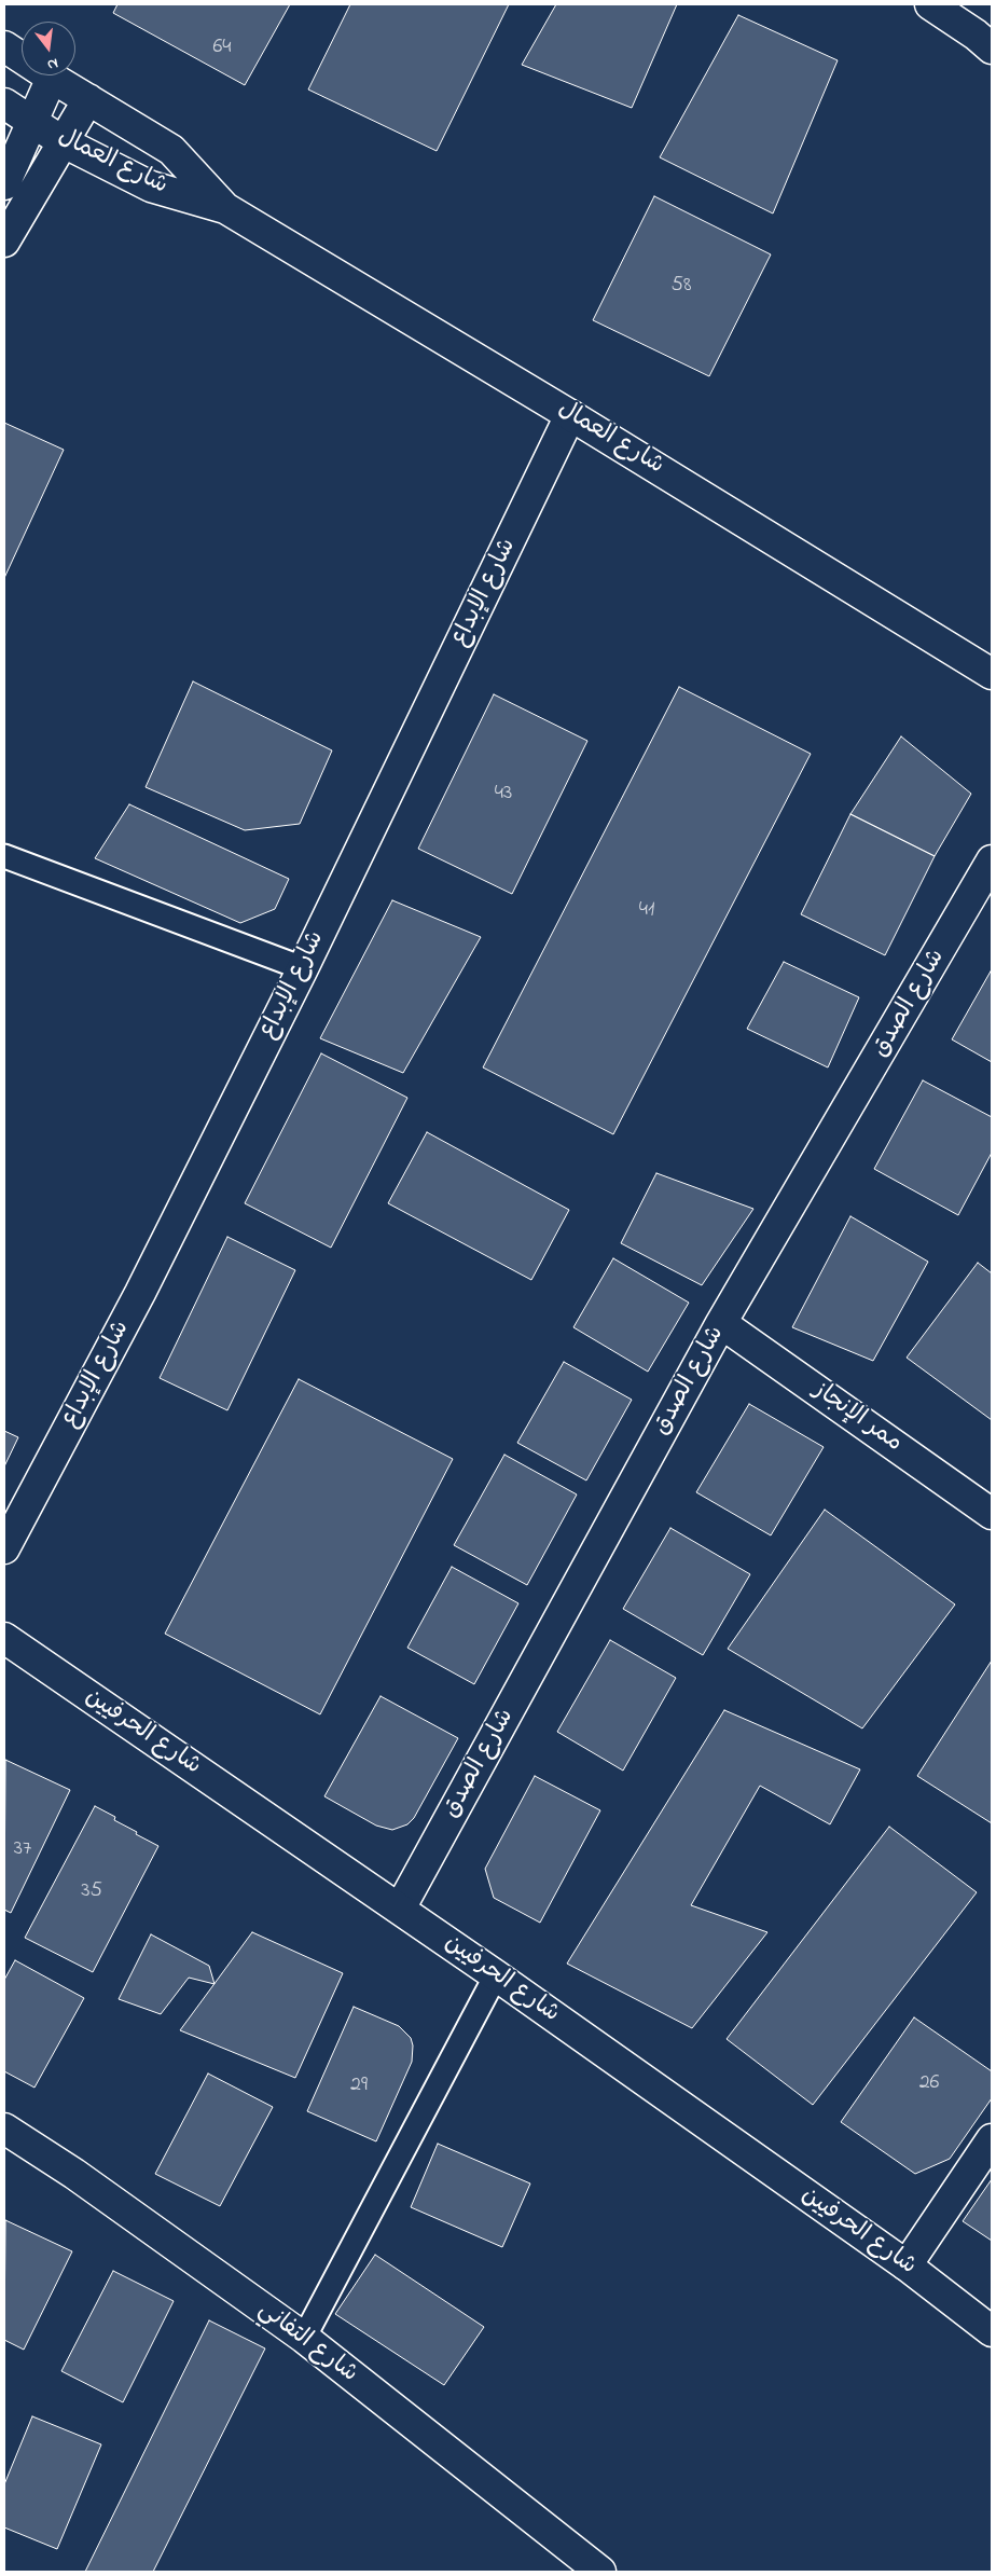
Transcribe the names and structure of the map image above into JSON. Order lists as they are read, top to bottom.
{
  "streets": {
    "street": [
      "شارع العمال",
      "شارع الإبداع",
      "شارع الصدق",
      "ممر الإنجاز",
      "شارع الحرفيين",
      "شارع التفاني"
    ]
  },
  "crossings": [
    ["شارع العمال", "شارع الإبداع"],
    ["شارع الصدق", "ممر الإنجاز"],
    ["شارع الصدق", "شارع الحرفيين"]
  ],
  "house_numbers": [
    "64",
    "58",
    "43",
    "41",
    "37",
    "35",
    "26",
    "29"
  ],
  "north": "bottom"
}
